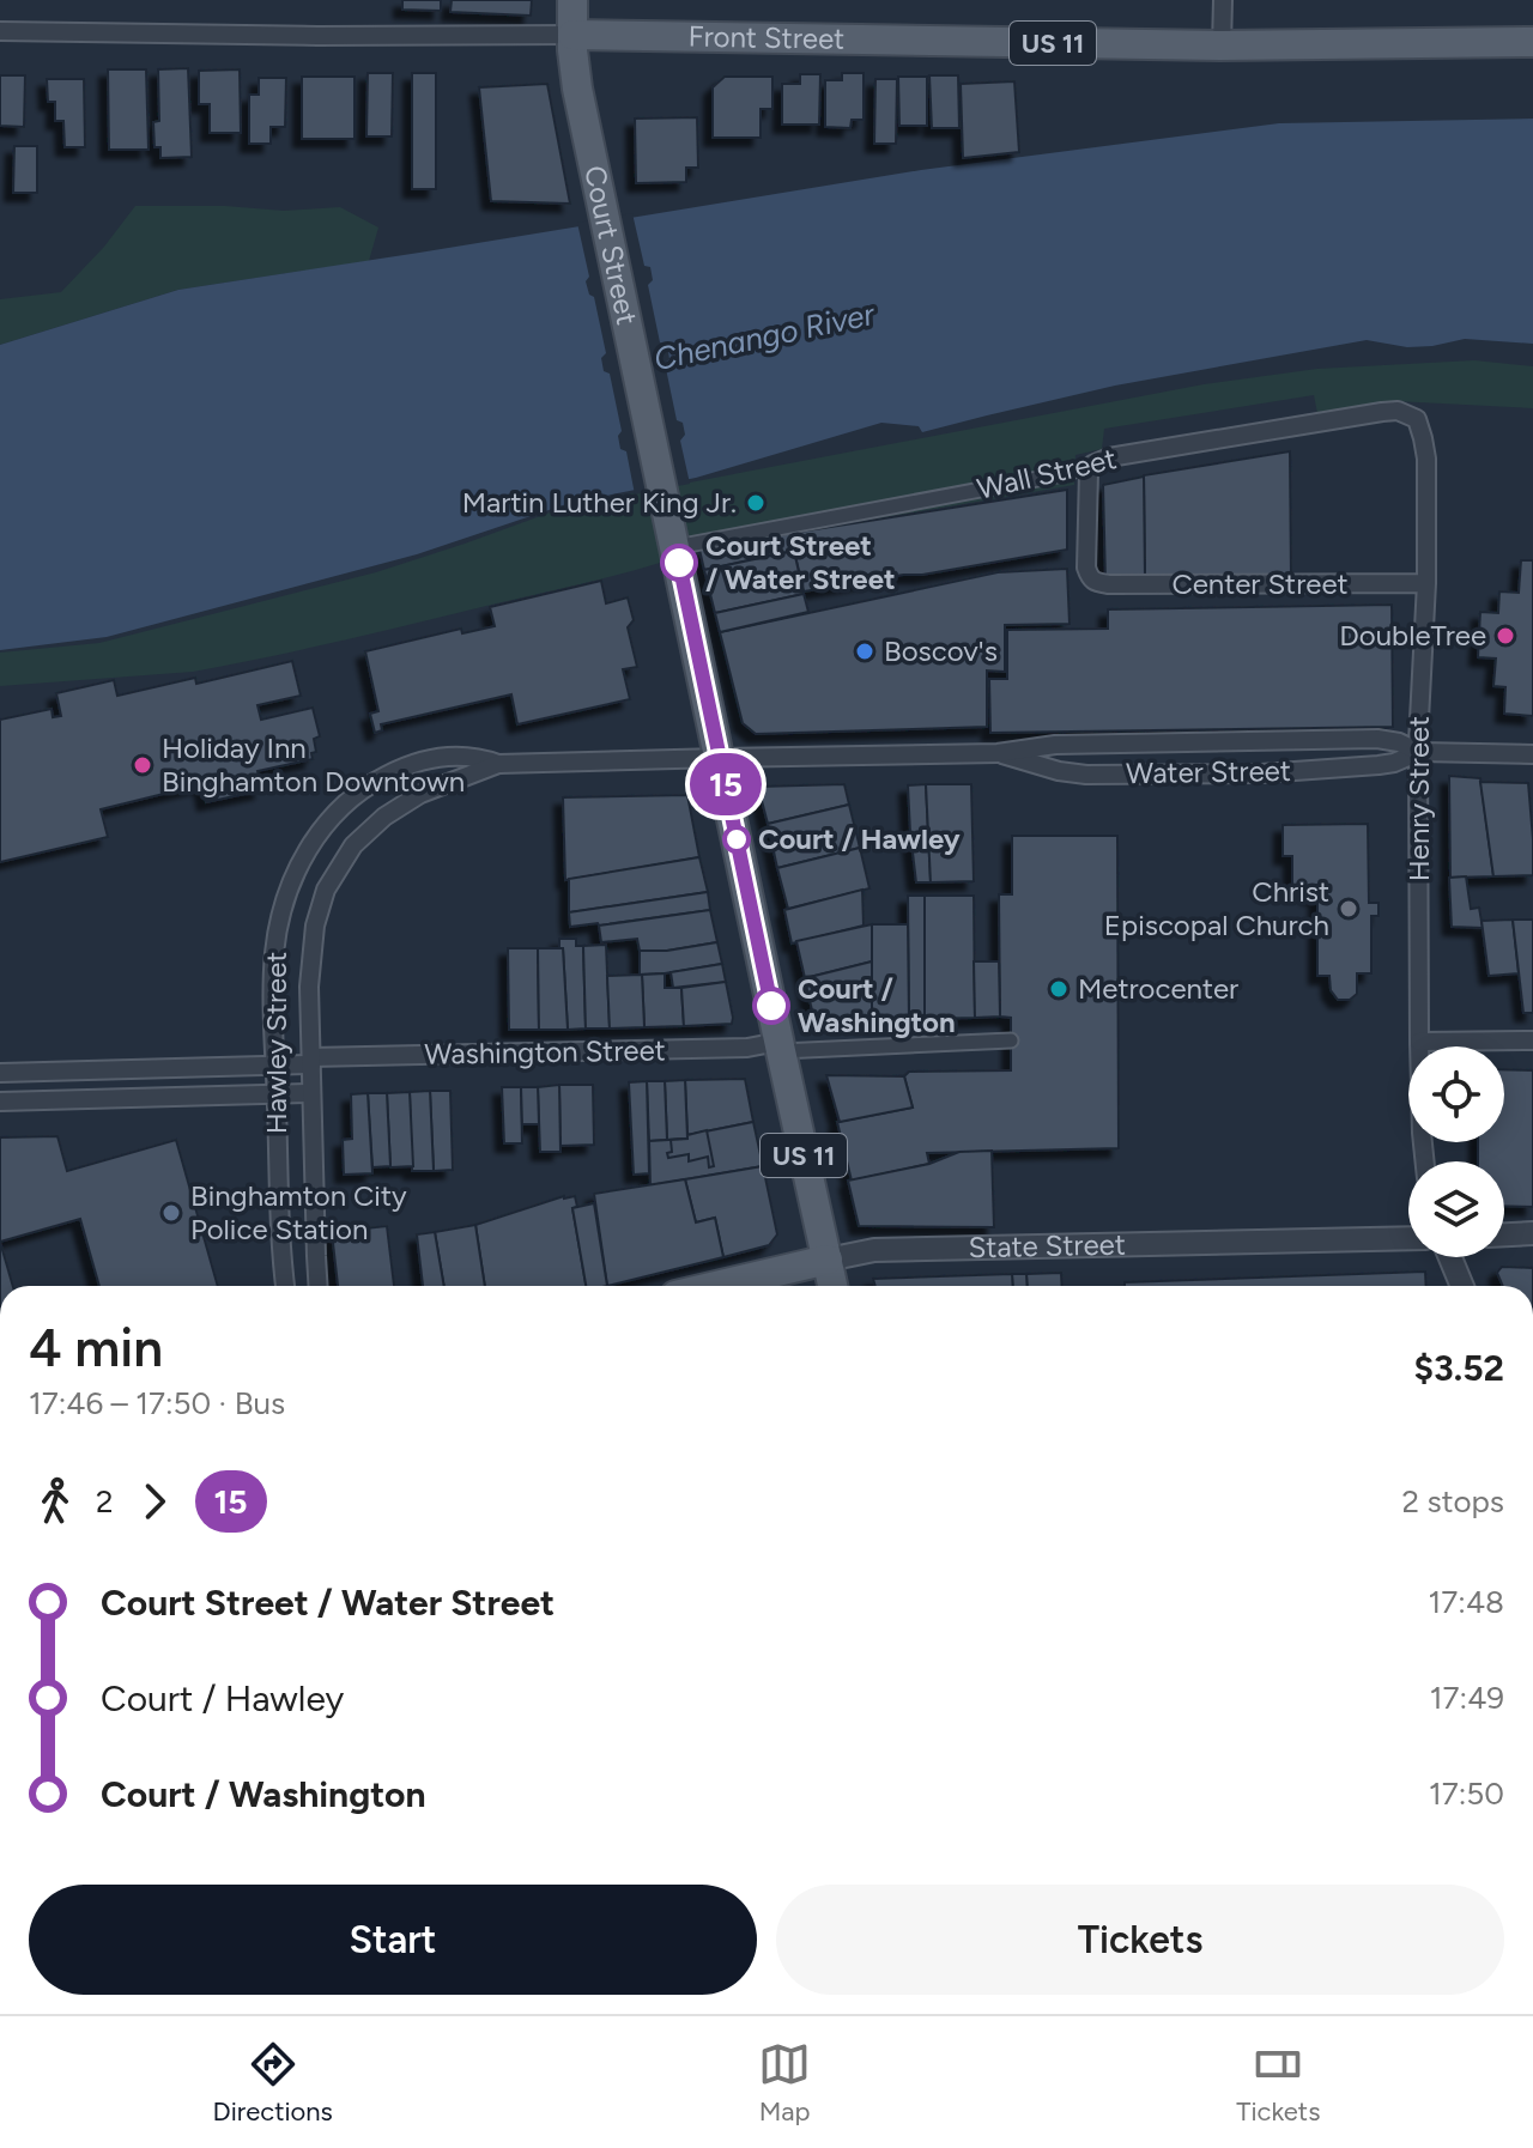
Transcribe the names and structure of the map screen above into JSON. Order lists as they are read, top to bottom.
{
  "streets": {
    "main road": [
      "Front Street",
      "US 11",
      "Court Street",
      "State Street"
    ],
    "street": [
      "Wall Street",
      "Center Street",
      "Water Street",
      "Henry Street",
      "Hawley Street",
      "Washington Street"
    ]
  },
  "crossings": [
    ["Front Street", "Court Street"],
    ["Court Street", "Wall Street"],
    ["Court Street", "Water Street"],
    ["Court Street", "Hawley Street"],
    ["Court Street", "Washington Street"],
    ["Court Street", "State Street"],
    ["Wall Street", "Center Street"],
    ["Wall Street", "Henry Street"],
    ["Center Street", "Henry Street"],
    ["Water Street", "Henry Street"],
    ["Water Street", "Hawley Street"],
    ["Hawley Street", "Washington Street"]
  ],
  "water": ["Chenango River"],
  "places": [
    "Martin Luther King Jr.",
    "Court Street / Water Street",
    "DoubleTree",
    "Boscov's",
    "Holiday Inn Binghamton Downtown",
    "Court / Hawley",
    "Christ Episcopal Church",
    "Metrocenter",
    "Court / Washington",
    "Binghamton City Police Station"
  ],
  "lines": ["bus line 15"],
  "page": {
    "on_map": "15",
    "heading": ["4 min", "17:46 – 17:50 · Bus", "$3.52"],
    "legs": ["2", "15", "2 stops"],
    "list": [
      {
        "name": "Court Street / Water Street",
        "value": "17:48"
      },
      {
        "name": "Court / Hawley",
        "value": "17:49"
      },
      {
        "name": "Court / Washington",
        "value": "17:50"
      }
    ],
    "buttons": ["Start", "Tickets"],
    "tabs": ["Directions", "Map", "Tickets"]
  }
}
